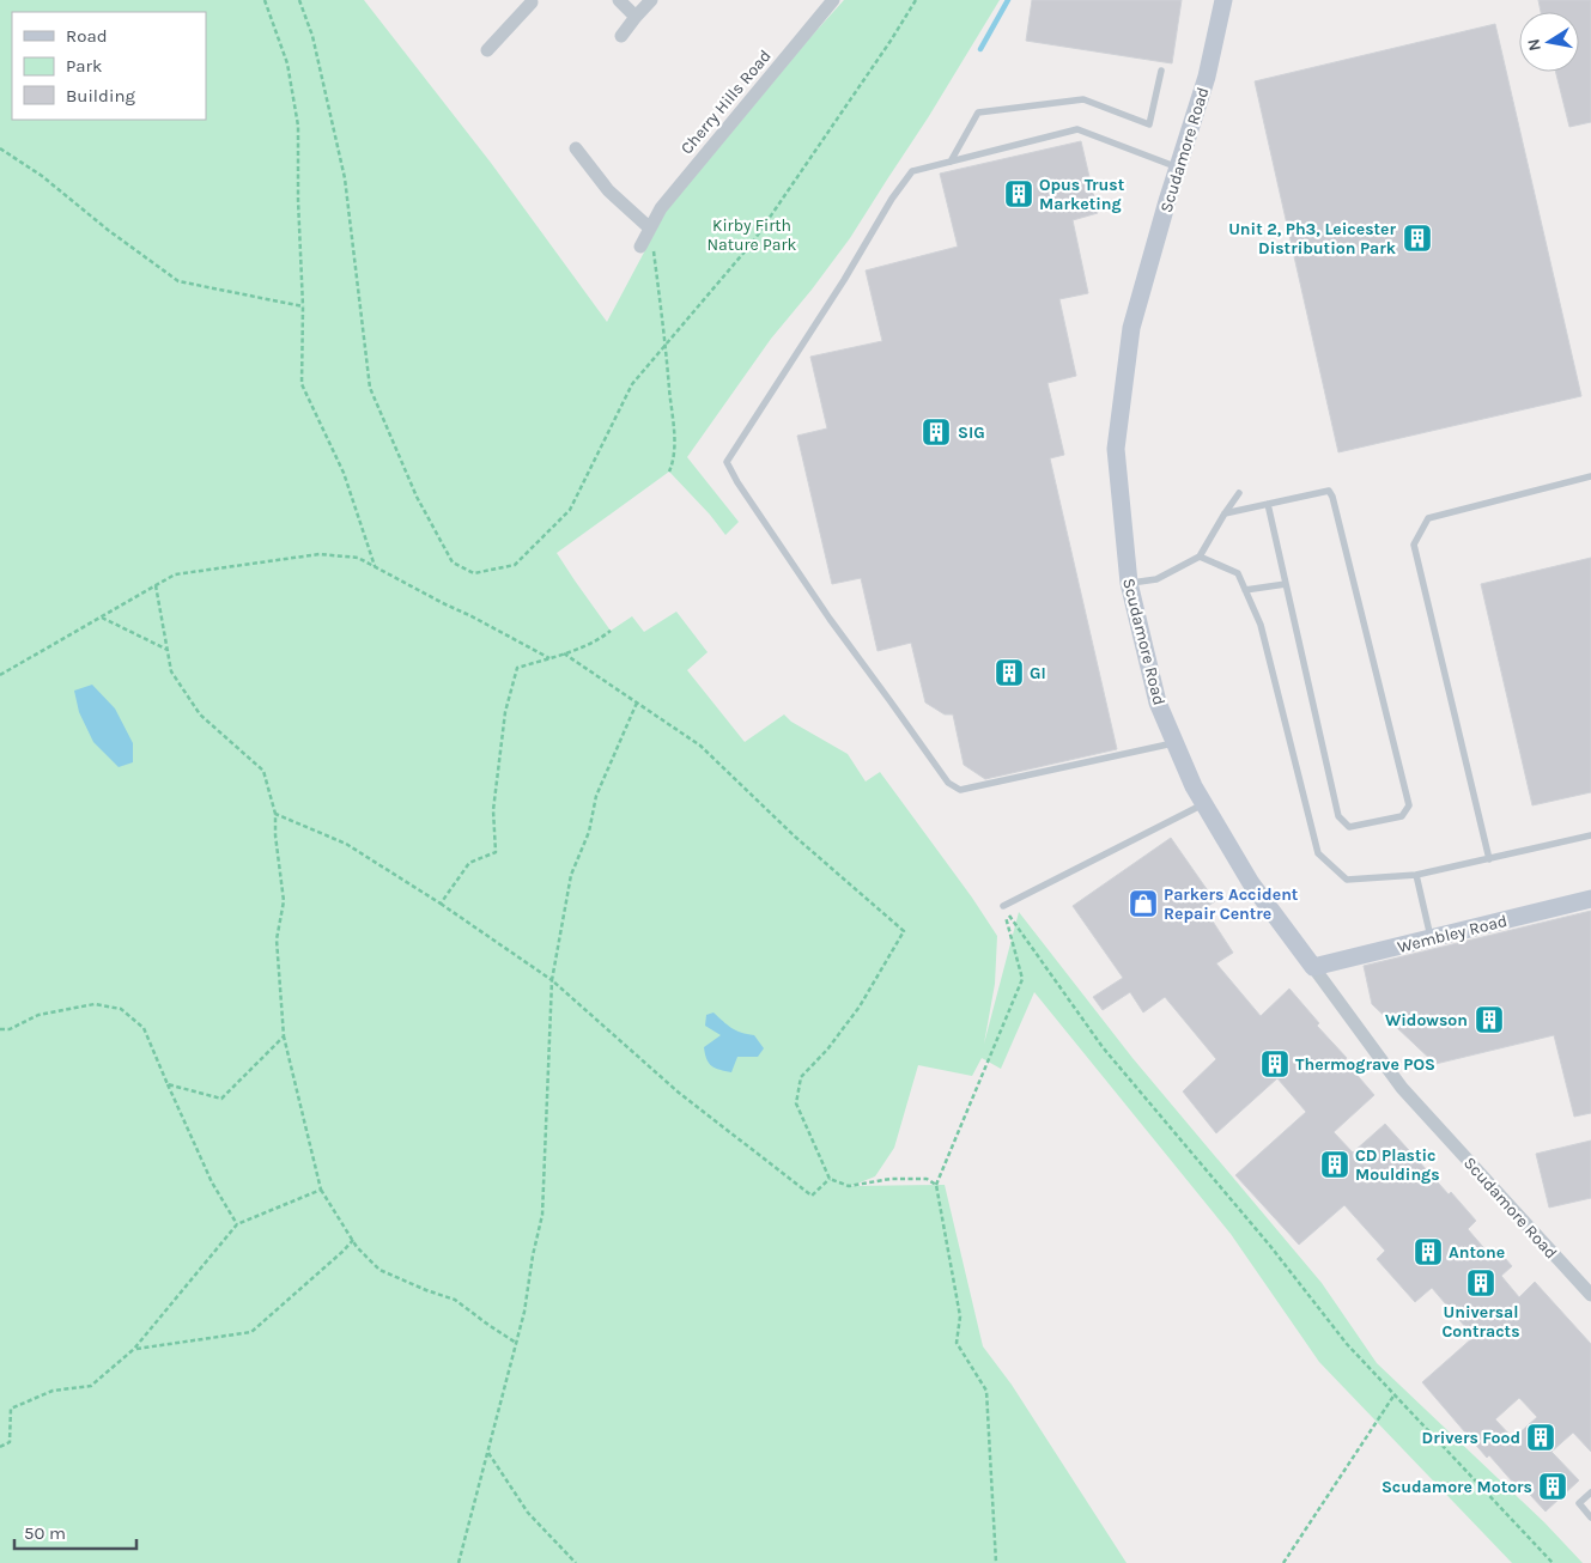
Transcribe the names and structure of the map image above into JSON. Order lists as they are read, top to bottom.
{
  "streets": {
    "street": ["Cherry Hills Road", "Scudamore Road", "Wembley Road"]
  },
  "crossings": [
    ["Scudamore Road", "Wembley Road"]
  ],
  "parks": ["Kirby Firth Nature Park"],
  "places": {
    "building": [
      "Opus Trust Marketing",
      "Unit 2, Ph3, Leicester Distribution Park",
      "SIG",
      "GI",
      "Widowson",
      "Thermograve POS",
      "CD Plastic Mouldings",
      "Antone",
      "Universal Contracts",
      "Drivers Food",
      "Scudamore Motors"
    ],
    "shop": ["Parkers Accident Repair Centre"]
  },
  "legend": ["Road", "Park", "Building"],
  "scale_bar": "50 m",
  "north": "left"
}
